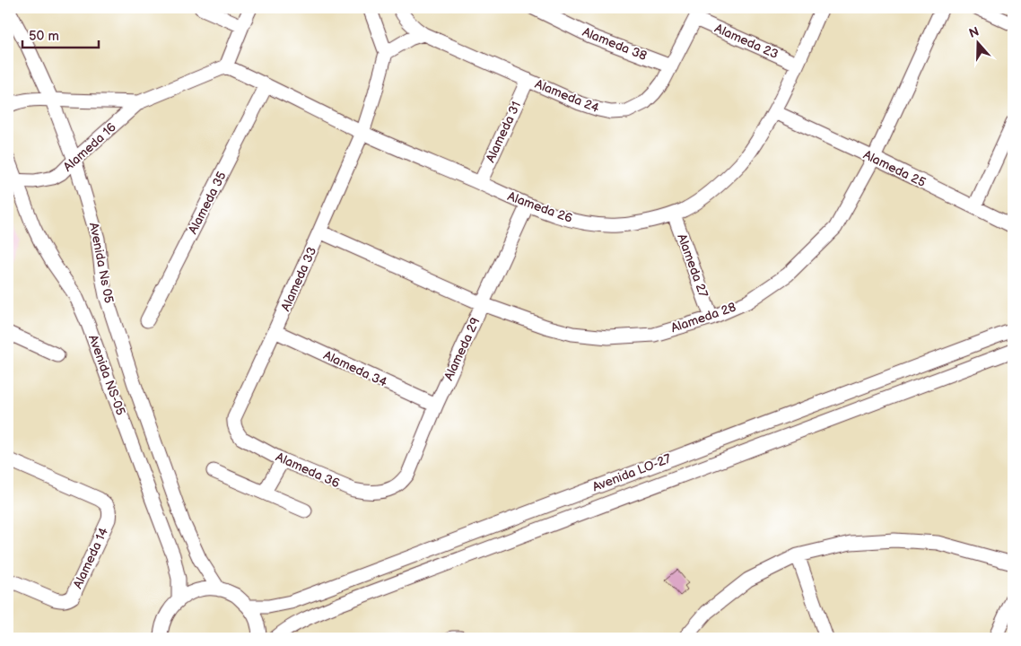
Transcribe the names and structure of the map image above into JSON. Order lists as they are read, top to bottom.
{
  "streets": {
    "street": [
      "Alameda 23",
      "Alameda 38",
      "Alameda 24",
      "Alameda 31",
      "Alameda 16",
      "Alameda 25",
      "Alameda 35",
      "Alameda 26",
      "Avenida Ns 05",
      "Alameda 27",
      "Alameda 33",
      "Alameda 28",
      "Alameda 29",
      "Alameda 34",
      "Avenida NS-05",
      "Alameda 36",
      "Avenida LO-27",
      "Alameda 14"
    ]
  },
  "crossings": [
    ["Alameda 23", "Alameda 24"],
    ["Alameda 23", "Alameda 26"],
    ["Alameda 38", "Alameda 24"],
    ["Alameda 24", "Alameda 31"],
    ["Alameda 31", "Alameda 26"],
    ["Alameda 16", "Alameda 26"],
    ["Alameda 16", "Avenida Ns 05"],
    ["Alameda 16", "Avenida NS-05"],
    ["Alameda 25", "Alameda 26"],
    ["Alameda 25", "Alameda 28"],
    ["Alameda 35", "Alameda 26"],
    ["Alameda 26", "Alameda 27"],
    ["Alameda 26", "Alameda 33"],
    ["Alameda 26", "Alameda 29"],
    ["Alameda 27", "Alameda 28"],
    ["Alameda 33", "Alameda 28"],
    ["Alameda 33", "Alameda 34"],
    ["Alameda 33", "Alameda 36"],
    ["Alameda 28", "Alameda 29"],
    ["Alameda 29", "Alameda 34"],
    ["Alameda 29", "Alameda 36"]
  ],
  "scale_bar": "50 m",
  "north": "top"
}
